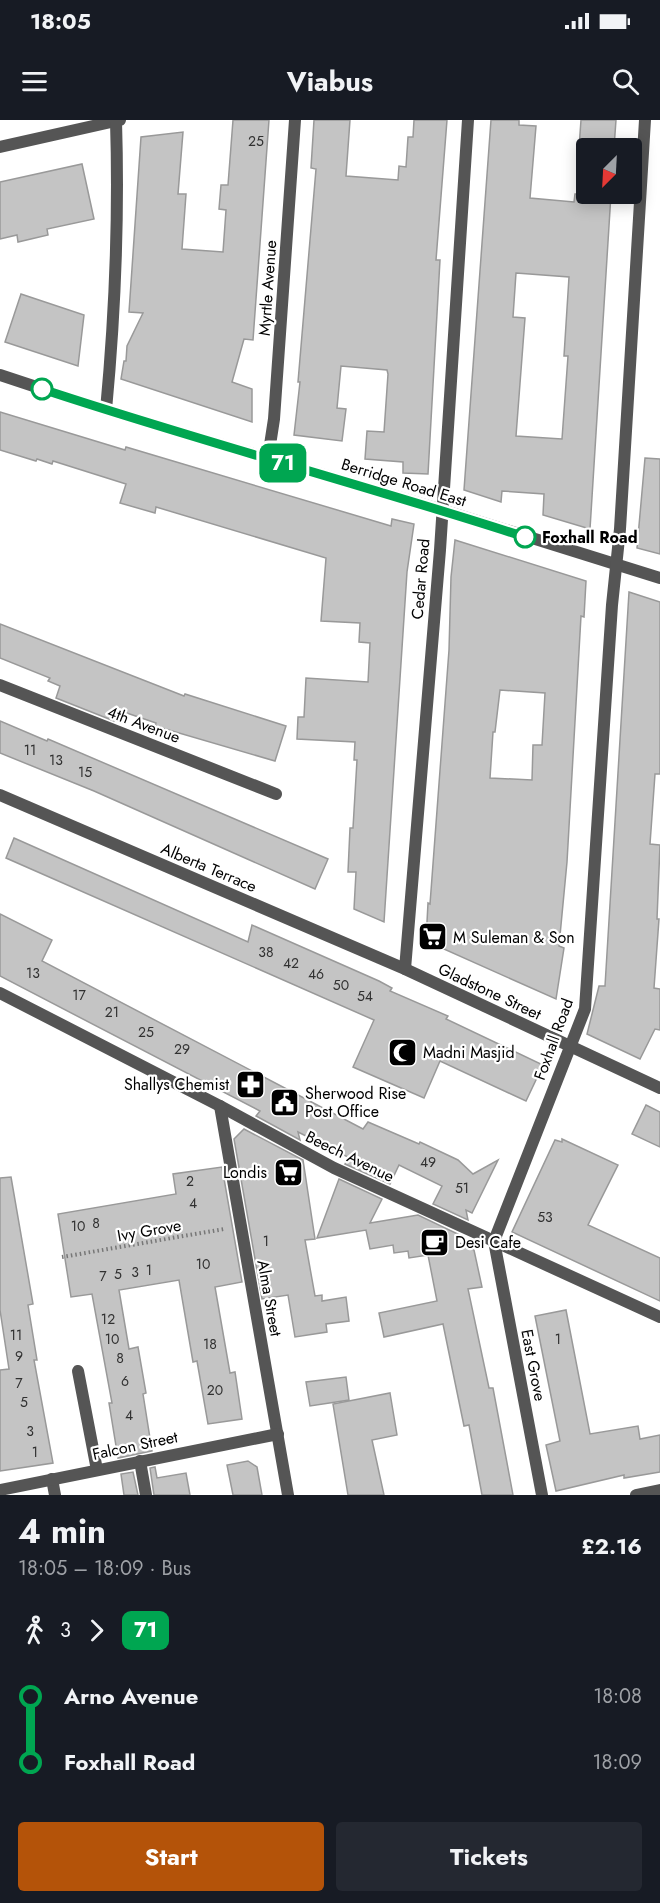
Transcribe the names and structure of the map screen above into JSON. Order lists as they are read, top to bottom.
{
  "streets": {
    "street": [
      "Myrtle Avenue",
      "Berridge Road East",
      "Cedar Road",
      "4th Avenue",
      "Alberta Terrace",
      "Gladstone Street",
      "Foxhall Road",
      "Beech Avenue",
      "Alma Street",
      "East Grove",
      "Falcon Street"
    ],
    "path": ["Ivy Grove"]
  },
  "crossings": [
    ["Myrtle Avenue", "Berridge Road East"],
    ["Berridge Road East", "Cedar Road"],
    ["Berridge Road East", "Foxhall Road"],
    ["Cedar Road", "Alberta Terrace"],
    ["Cedar Road", "Gladstone Street"],
    ["Alberta Terrace", "Gladstone Street"],
    ["Gladstone Street", "Foxhall Road"],
    ["Foxhall Road", "Beech Avenue"],
    ["Foxhall Road", "East Grove"],
    ["Beech Avenue", "Alma Street"],
    ["Beech Avenue", "East Grove"],
    ["Ivy Grove", "Alma Street"],
    ["Alma Street", "Falcon Street"]
  ],
  "places": {
    "other": ["Foxhall Road"],
    "supermarket": ["M Suleman & Son", "Londis"],
    "mosque": ["Madni Masjid"],
    "pharmacy": ["Shallys Chemist"],
    "public building": ["Sherwood Rise Post Office"],
    "cafe": ["Desi Cafe"]
  },
  "lines": ["bus line 71"],
  "house_numbers": [
    "25",
    "11",
    "13",
    "15",
    "38",
    "42",
    "13",
    "46",
    "50",
    "17",
    "54",
    "21",
    "25",
    "29",
    "49",
    "2",
    "51",
    "4",
    "53",
    "8",
    "10",
    "1",
    "10",
    "1",
    "3",
    "5",
    "7",
    "12",
    "11",
    "10",
    "1",
    "18",
    "9",
    "8",
    "6",
    "7",
    "20",
    "5",
    "4",
    "3",
    "1"
  ],
  "north": "bottom left",
  "page": {
    "status": "18:05",
    "header": "Viabus",
    "on_map": "71",
    "heading": ["4 min", "18:05 – 18:09 · Bus", "£2.16"],
    "legs": ["3", "71"],
    "list": [
      {
        "name": "Arno Avenue",
        "value": "18:08"
      },
      {
        "name": "Foxhall Road",
        "value": "18:09"
      }
    ],
    "buttons": ["Start", "Tickets"]
  }
}
